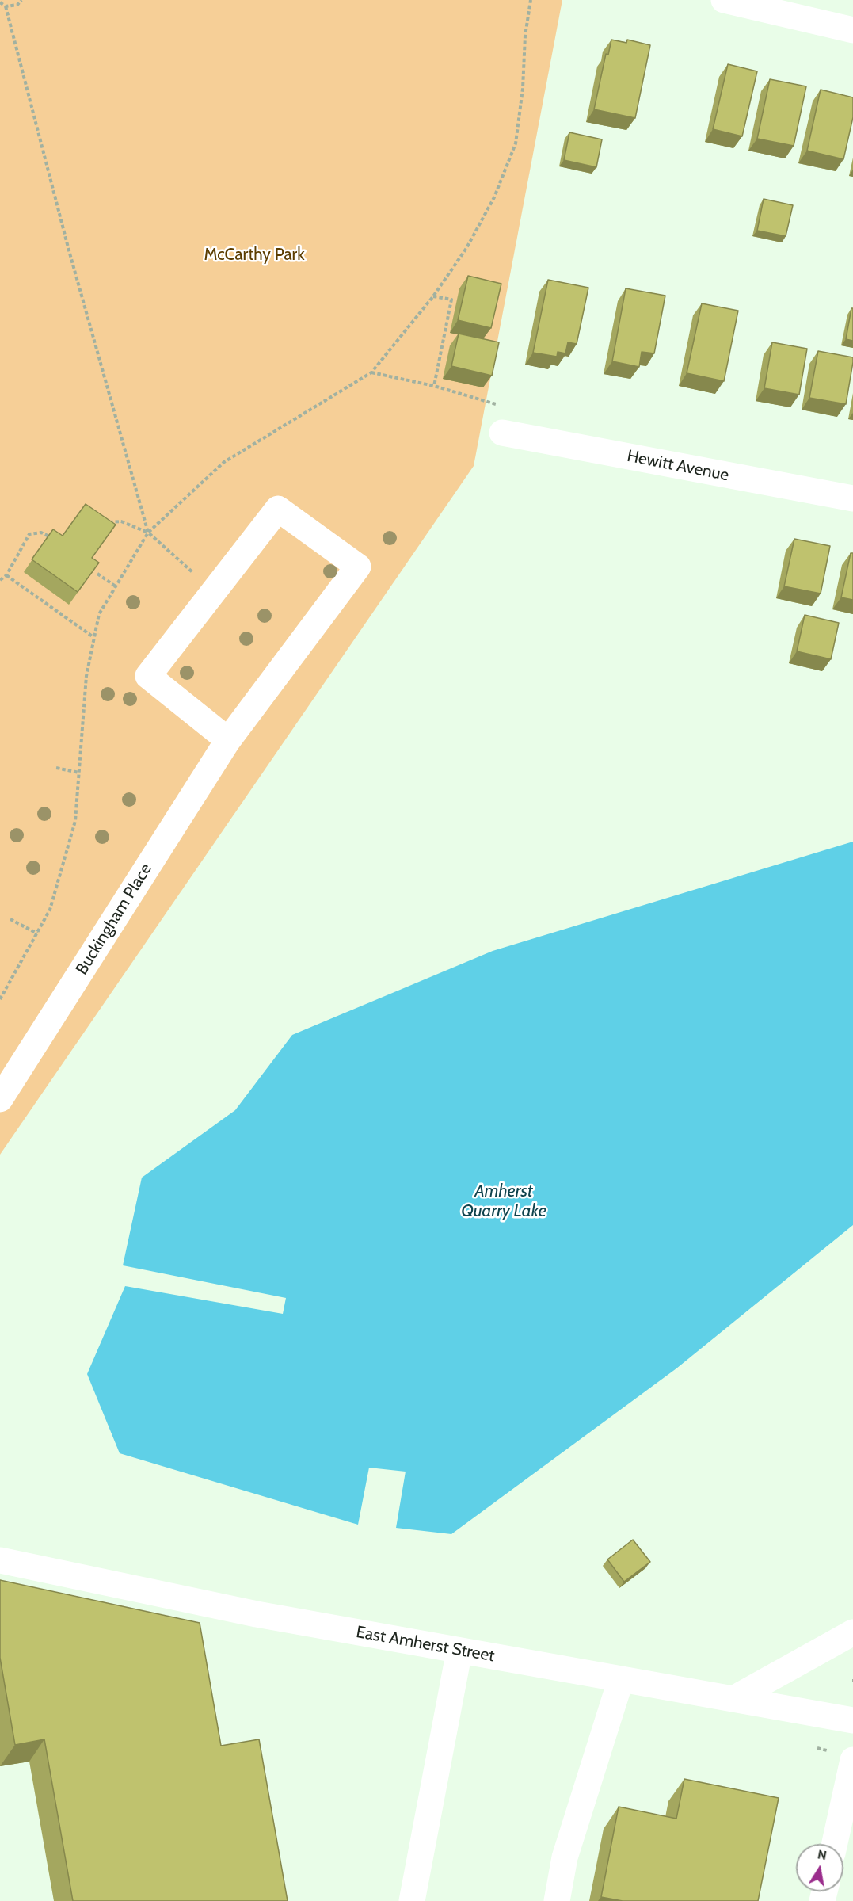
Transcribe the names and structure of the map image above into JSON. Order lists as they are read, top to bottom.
{
  "streets": {
    "street": ["Hewitt Avenue", "Buckingham Place", "East Amherst Street"]
  },
  "water": ["Amherst Quarry Lake"],
  "parks": ["McCarthy Park"],
  "north": "top"
}
